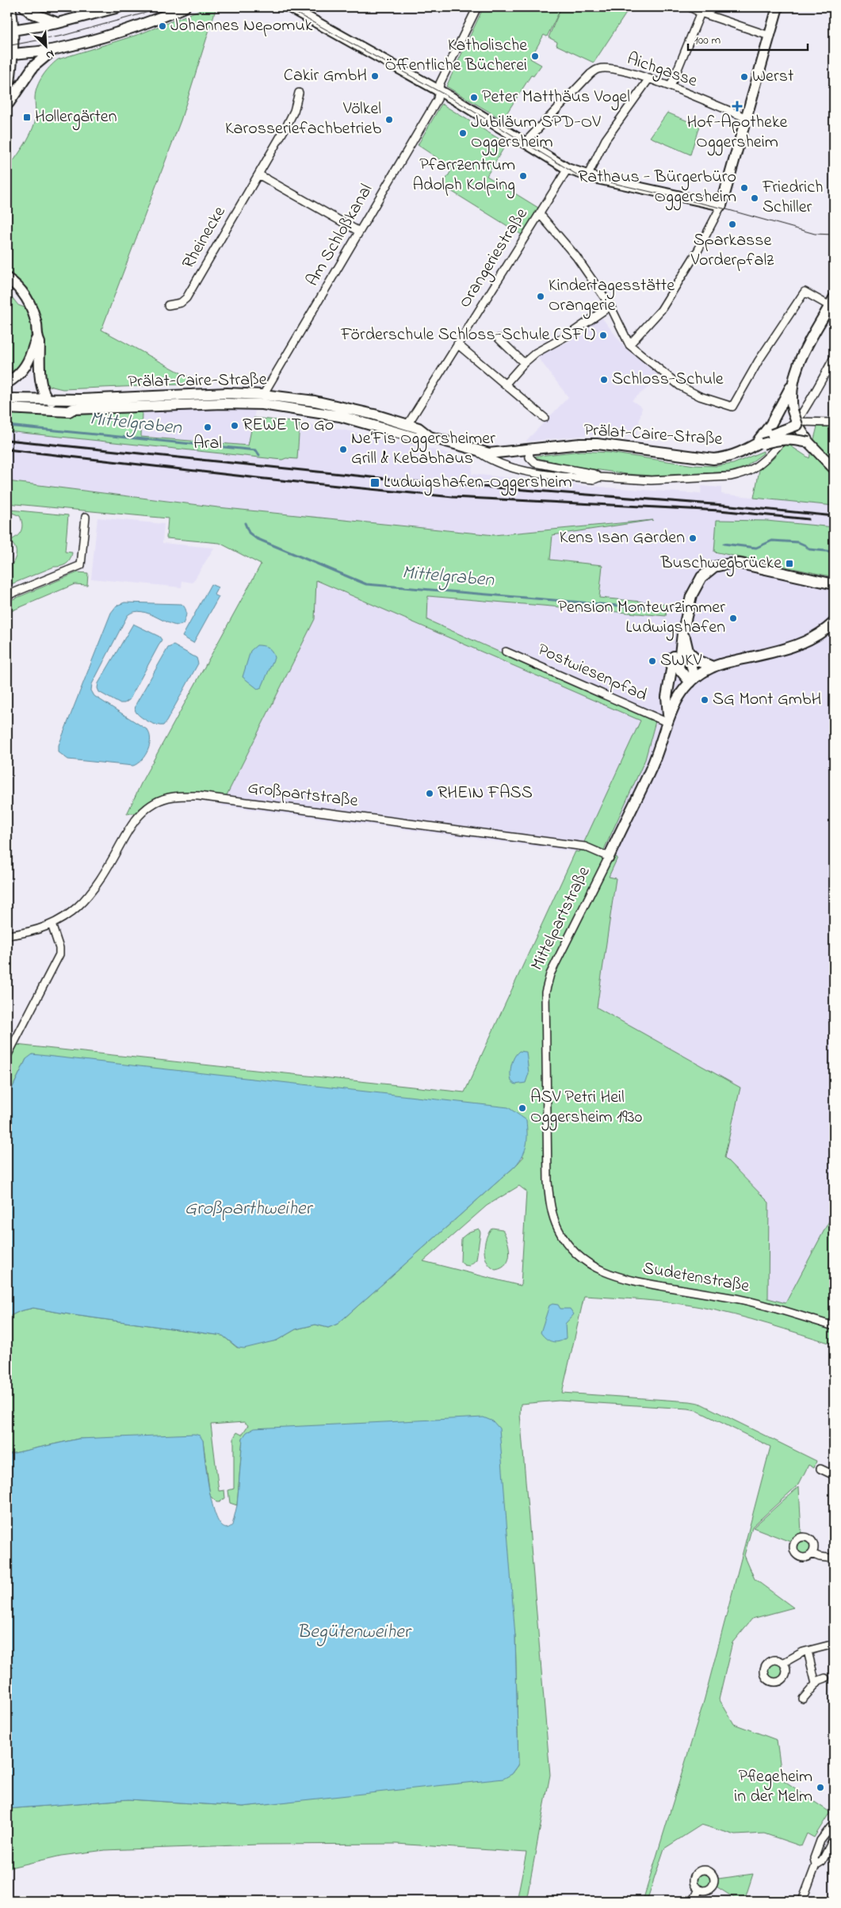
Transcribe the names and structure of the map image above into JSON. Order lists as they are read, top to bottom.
{
  "streets": {
    "street": [
      "Aichgasse",
      "Am Schloßkanal",
      "Rheinecke",
      "Orangeriestraße",
      "Prälat-Caire-Straße",
      "Postwiesenpfad",
      "Großpartstraße",
      "Mittelpartstraße",
      "Sudetenstraße"
    ]
  },
  "crossings": [
    ["Am Schloßkanal", "Prälat-Caire-Straße"],
    ["Orangeriestraße", "Prälat-Caire-Straße"],
    ["Postwiesenpfad", "Mittelpartstraße"],
    ["Großpartstraße", "Mittelpartstraße"],
    ["Mittelpartstraße", "Sudetenstraße"]
  ],
  "water": ["Mittelgraben", "Großparthweiher", "Begütenweiher"],
  "places": {
    "other": [
      "Johannes Nepomuk",
      "Katholische Öffentliche Bücherei",
      "Cakir GmbH",
      "Werst",
      "Peter Matthäus Vogel",
      "Völkel Karosseriefachbetrieb",
      "Jubiläum SPD-OV Oggersheim",
      "Pfarrzentrum Adolph Kolping",
      "Rathaus - Bürgerbüro Oggersheim",
      "Friedrich Schiller",
      "Sparkasse Vorderpfalz",
      "Kindertagesstätte Orangerie",
      "Förderschule Schloss-Schule (SFL)",
      "Schloss-Schule",
      "REWE To Go",
      "Aral",
      "Ne‘Fis Oggersheimer Grill & Kebabhaus",
      "Kens Isan Garden",
      "Pension Monteurzimmer Ludwigshafen",
      "SWKV",
      "SG Mont GmbH",
      "RHEIN FASS",
      "ASV Petri Heil Oggersheim 1930",
      "Pflegeheim in der Melm"
    ],
    "health": ["Hof-Apotheke Oggersheim"],
    "transit": ["Hollergärten", "Ludwigshafen-Oggersheim", "Buschwegbrücke"]
  },
  "scale_bar": "100 m",
  "north": "bottom right"
}
